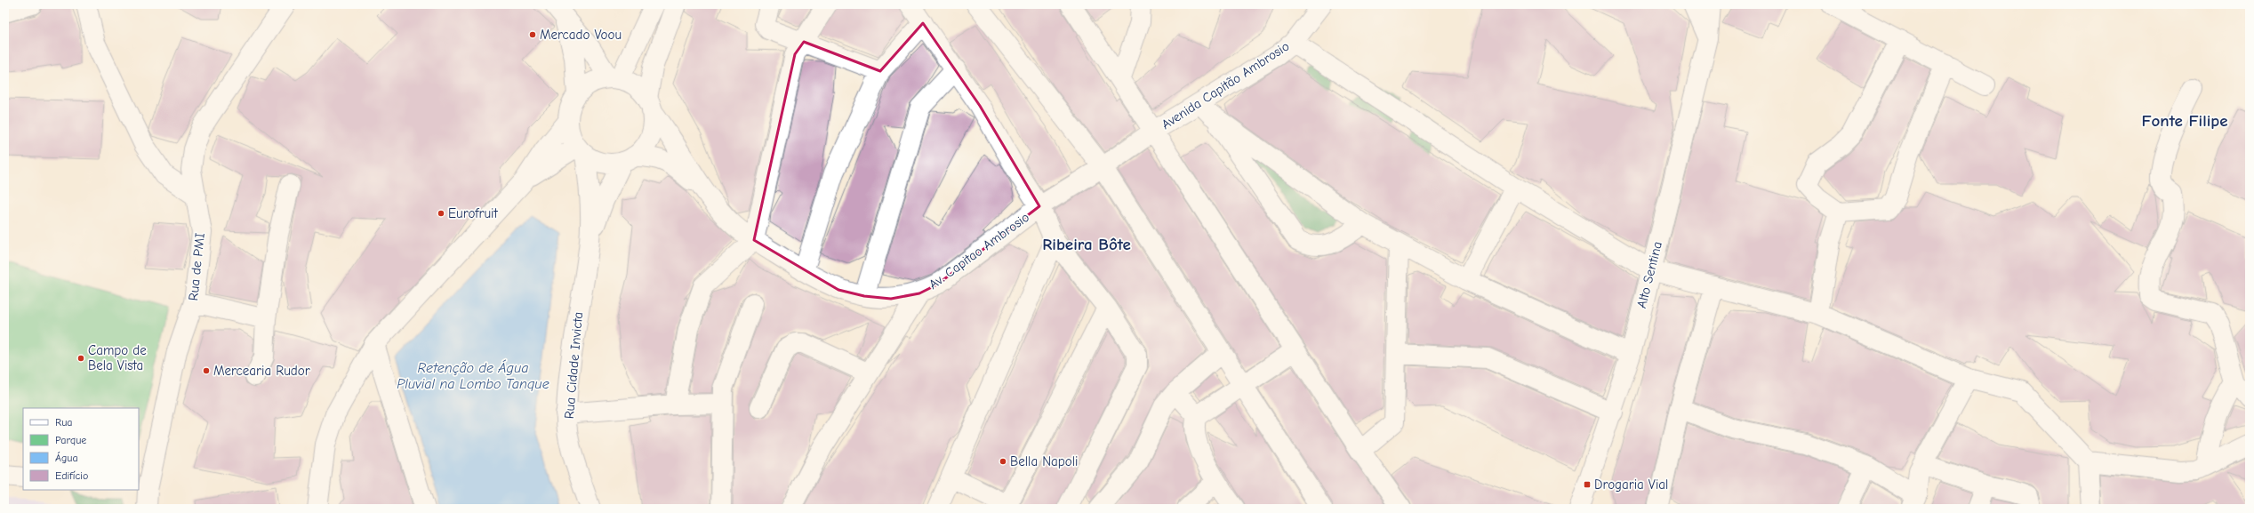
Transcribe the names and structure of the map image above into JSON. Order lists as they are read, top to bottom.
{
  "streets": {
    "street": [
      "Avenida Capitão Ambrosio",
      "Av. Capitao Ambrosio",
      "Rua de PMI",
      "Alto Sentina",
      "Rua Cidade Invicta"
    ]
  },
  "crossings": [
    ["Avenida Capitão Ambrosio", "Av. Capitao Ambrosio"],
    ["Av. Capitao Ambrosio", "Rua Cidade Invicta"]
  ],
  "districts": ["Fonte Filipe", "Ribeira Bôte"],
  "water": ["Retenção de Água Pluvial na Lombo Tanque"],
  "places": {
    "other": [
      "Mercado Voou",
      "Eurofruit",
      "Campo de Bela Vista",
      "Mercearia Rudor",
      "Bella Napoli"
    ],
    "transit": ["Drogaria Vial"]
  },
  "legend": [
    "Rua",
    "Parque",
    "Água",
    "Edifício"
  ]
}
